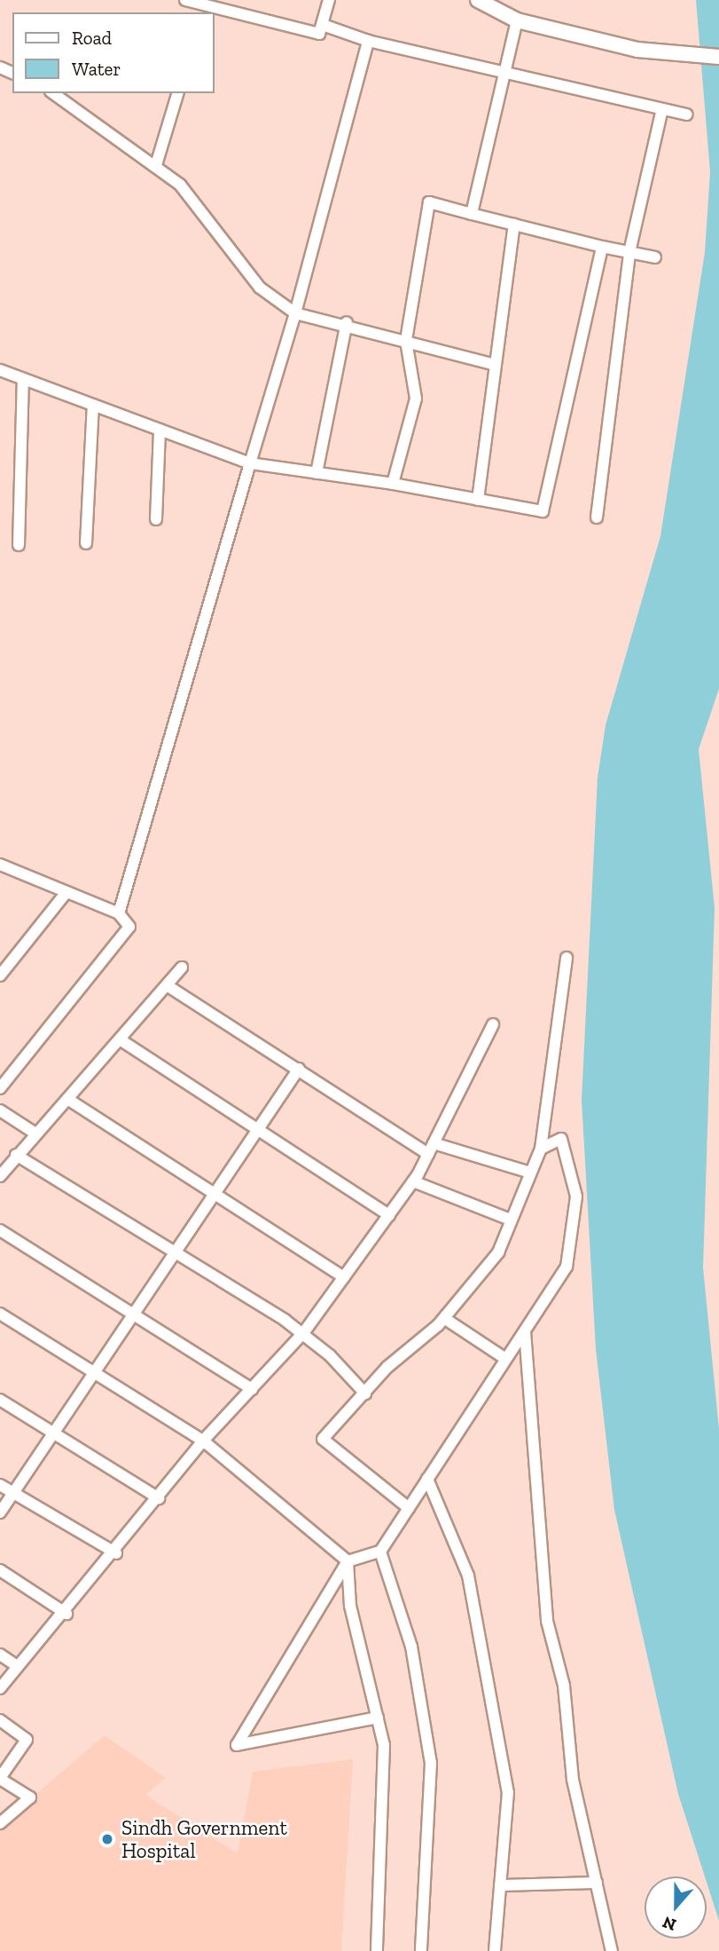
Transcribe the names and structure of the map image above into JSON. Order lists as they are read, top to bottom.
{
  "places": ["Sindh Government Hospital"],
  "legend": ["Road", "Water"],
  "north": "bottom"
}
